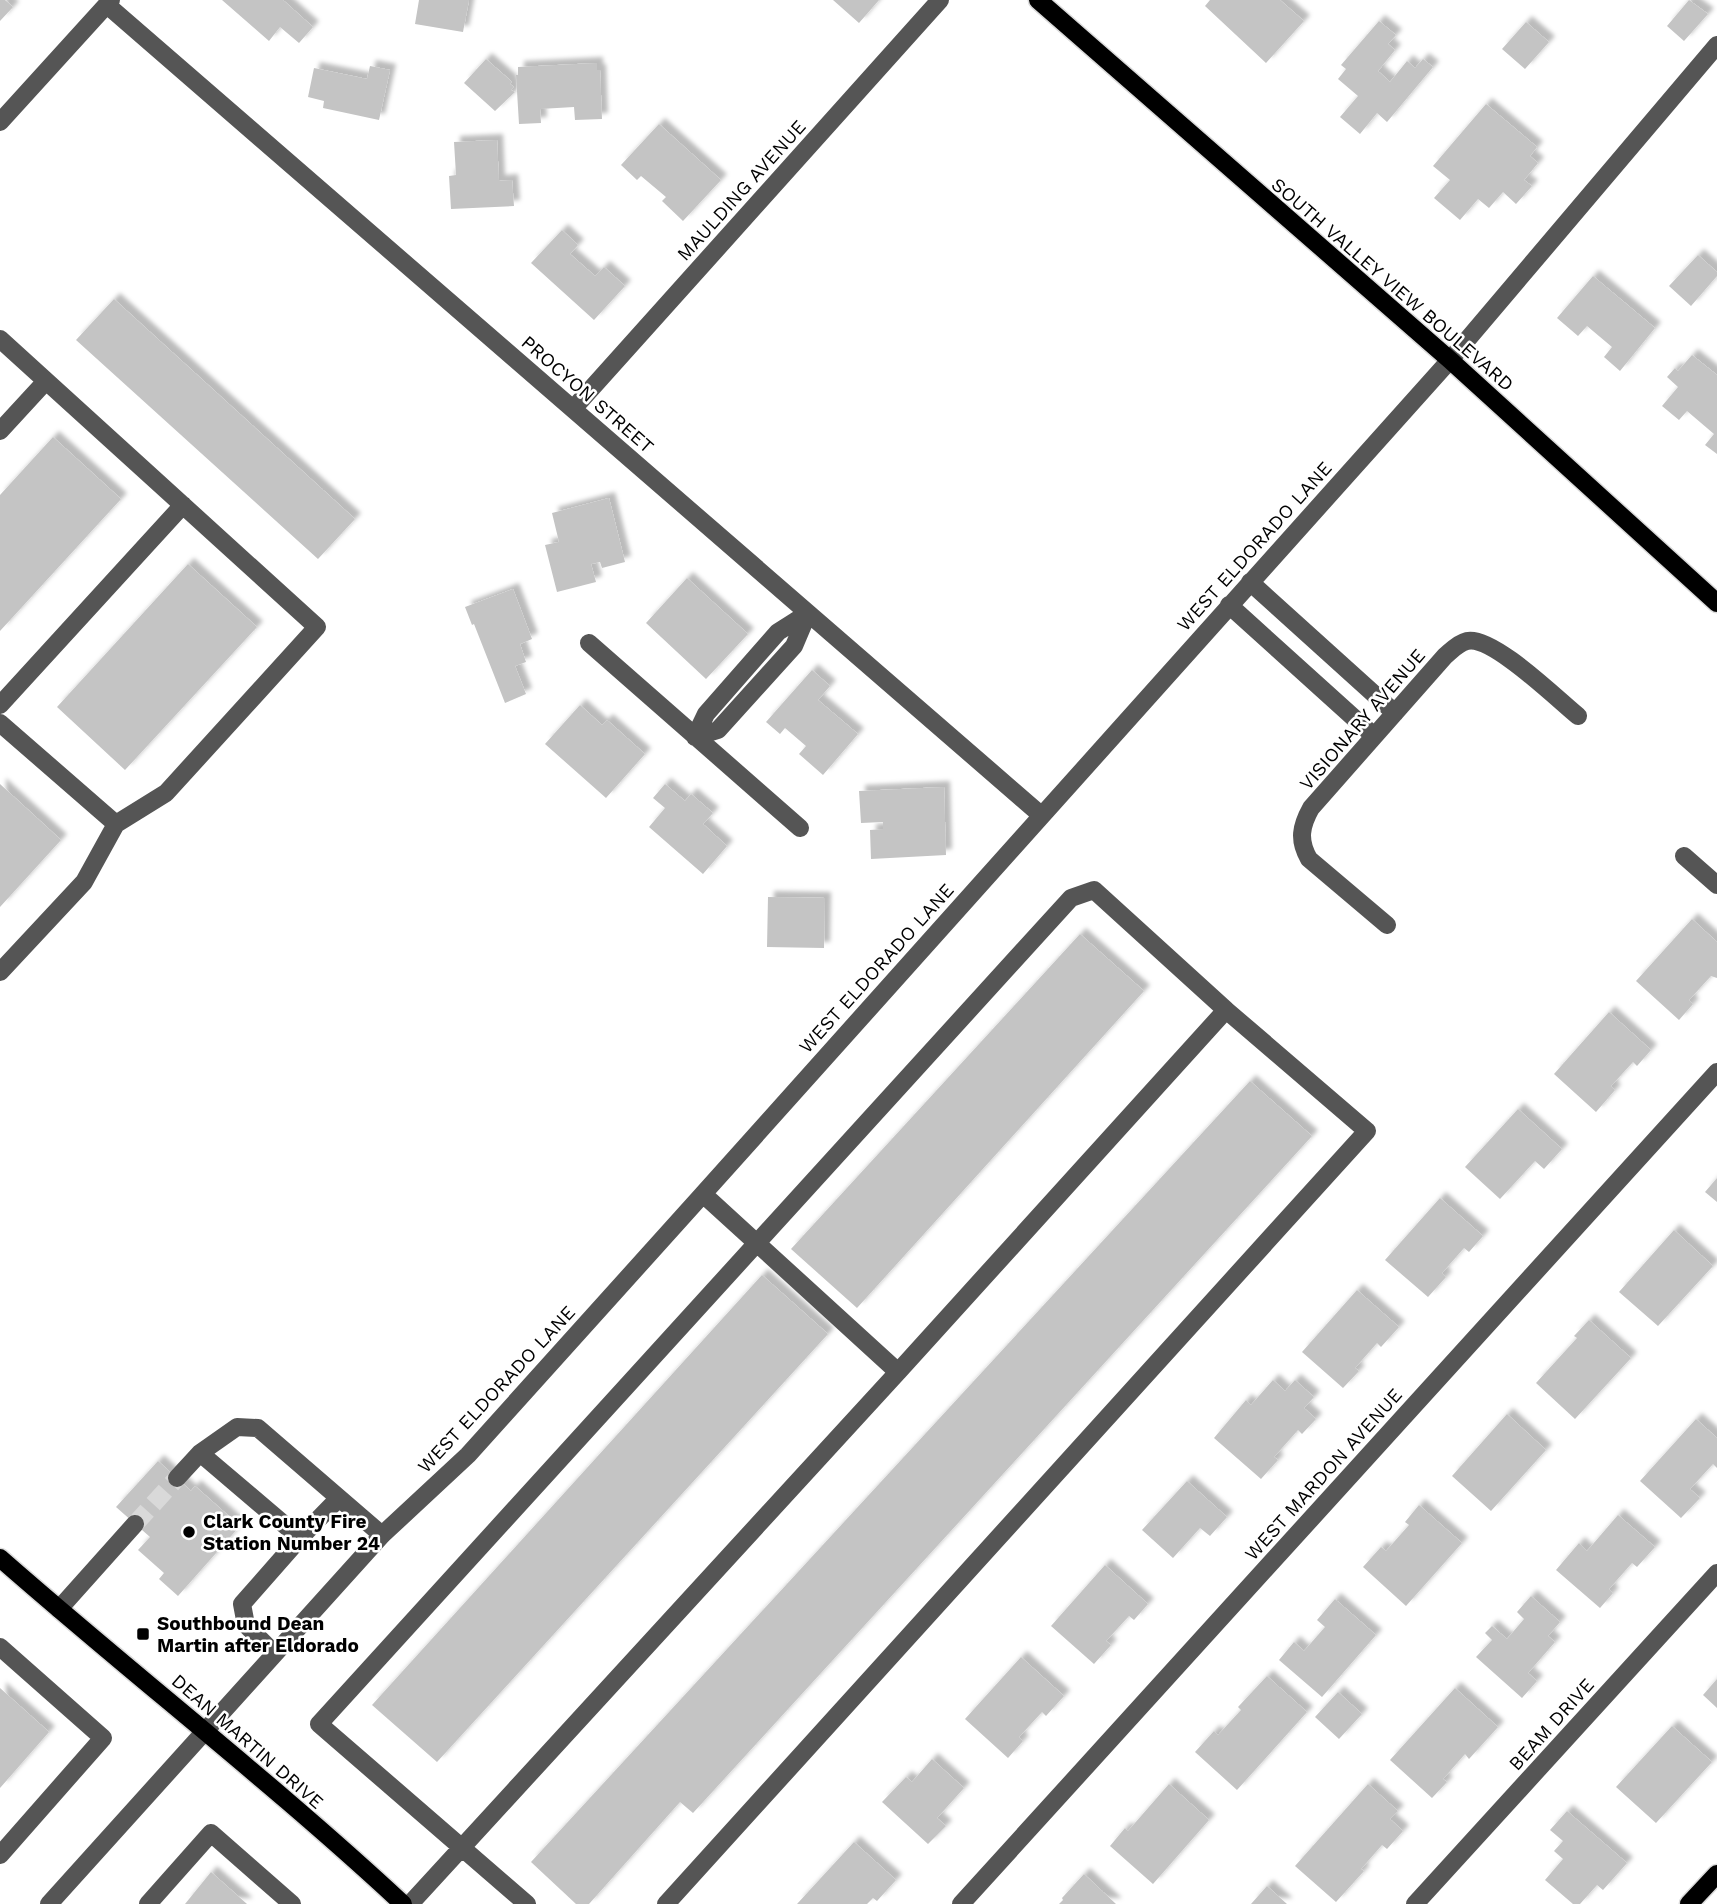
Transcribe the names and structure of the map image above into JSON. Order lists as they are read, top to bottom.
{
  "streets": {
    "main road": ["SOUTH VALLEY VIEW BOULEVARD", "DEAN MARTIN DRIVE"],
    "street": [
      "MAULDING AVENUE",
      "PROCYON STREET",
      "WEST ELDORADO LANE",
      "VISIONARY AVENUE",
      "WEST MARDON AVENUE",
      "BEAM DRIVE"
    ]
  },
  "crossings": [
    ["MAULDING AVENUE", "PROCYON STREET"],
    ["SOUTH VALLEY VIEW BOULEVARD", "WEST ELDORADO LANE"],
    ["PROCYON STREET", "WEST ELDORADO LANE"],
    ["WEST ELDORADO LANE", "DEAN MARTIN DRIVE"]
  ],
  "places": {
    "other": ["Clark County Fire Station Number 24"],
    "transit": ["Southbound Dean Martin after Eldorado"]
  }
}
